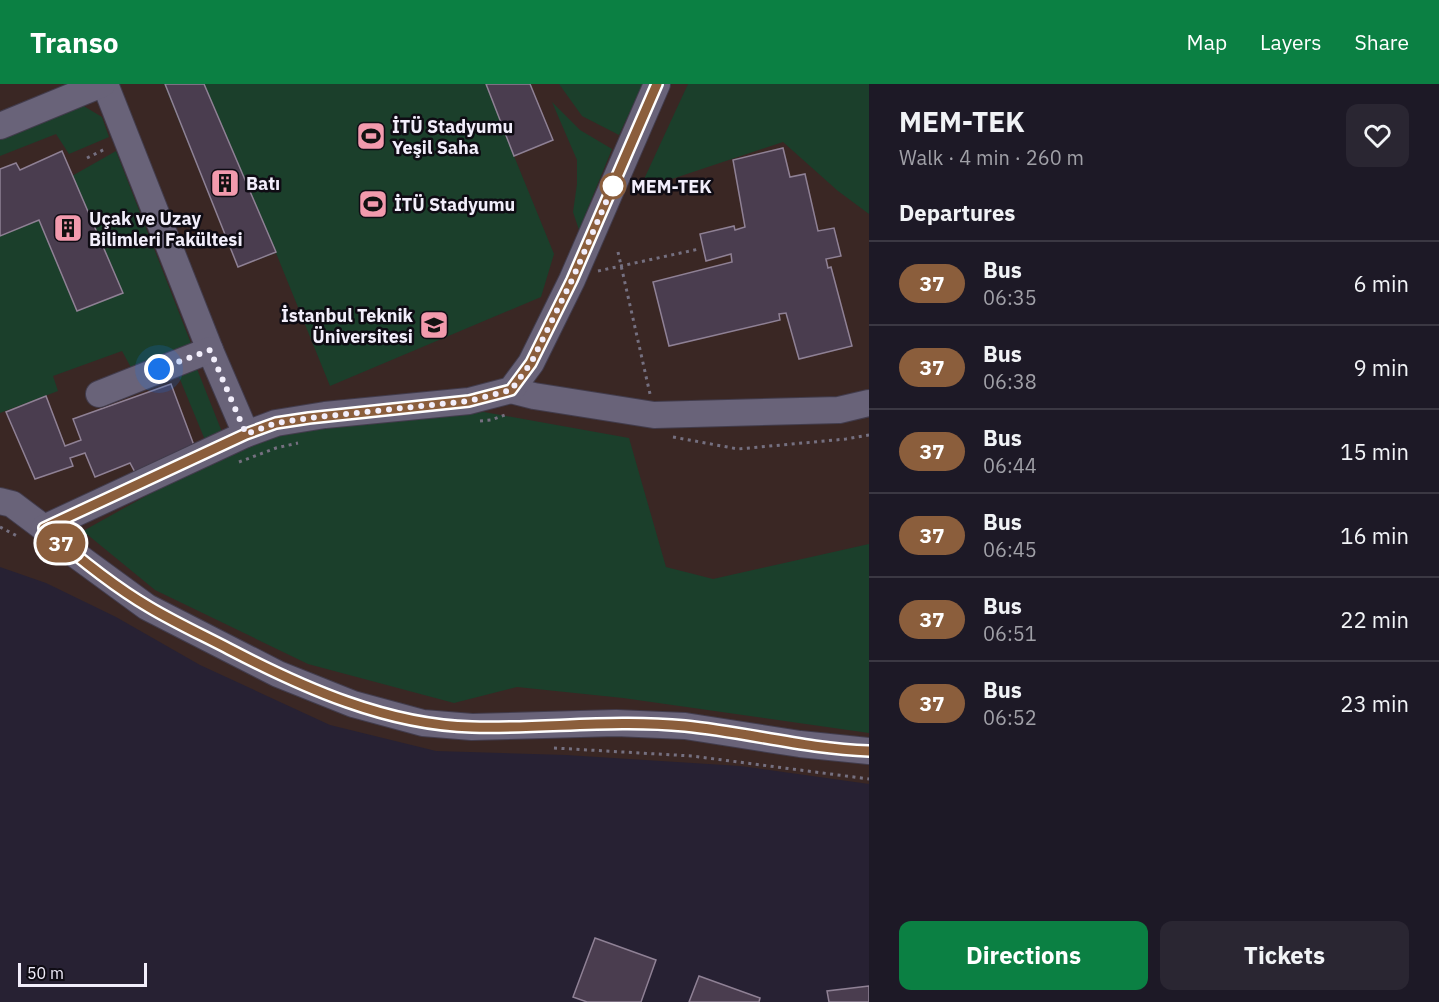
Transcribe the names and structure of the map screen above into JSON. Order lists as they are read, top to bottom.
{
  "places": {
    "sports": ["İTÜ Stadyumu Yeşil Saha", "İTÜ Stadyumu"],
    "building": ["Batı", "Uçak ve Uzay Bilimleri Fakültesi"],
    "other": ["MEM-TEK"],
    "school or university": ["İstanbul Teknik Üniversitesi"]
  },
  "lines": ["bus line 37"],
  "scale_bar": "50 m",
  "page": {
    "header": "Transo",
    "nav": ["Map", "Layers", "Share"],
    "on_map": "37",
    "heading": [
      ["MEM-TEK", "Walk · 4 min · 260 m"],
      "Departures"
    ],
    "list": [
      {
        "mark": "37",
        "name": "Bus",
        "note": "06:35",
        "value": "6 min"
      },
      {
        "mark": "37",
        "name": "Bus",
        "note": "06:38",
        "value": "9 min"
      },
      {
        "mark": "37",
        "name": "Bus",
        "note": "06:44",
        "value": "15 min"
      },
      {
        "mark": "37",
        "name": "Bus",
        "note": "06:45",
        "value": "16 min"
      },
      {
        "mark": "37",
        "name": "Bus",
        "note": "06:51",
        "value": "22 min"
      },
      {
        "mark": "37",
        "name": "Bus",
        "note": "06:52",
        "value": "23 min"
      }
    ],
    "buttons": ["Directions", "Tickets"],
    "scale": "50 m"
  }
}
